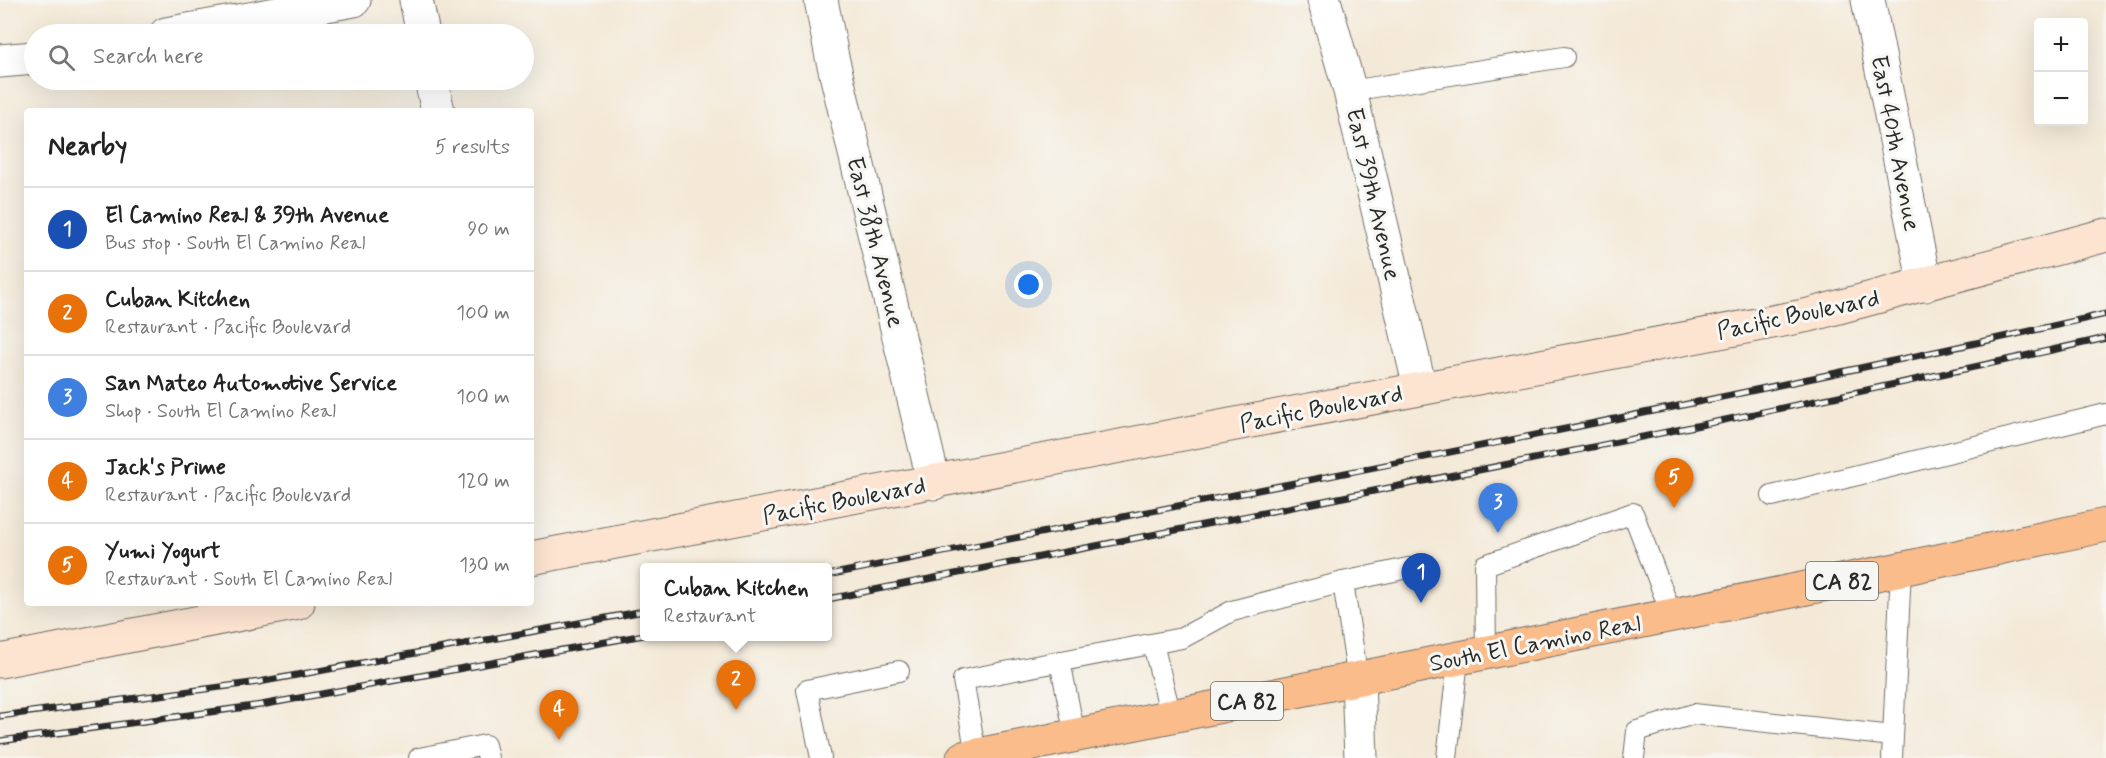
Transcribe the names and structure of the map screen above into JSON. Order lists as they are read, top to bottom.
{
  "streets": {
    "main road": ["CA 82", "South El Camino Real"],
    "street": [
      "East 40th Avenue",
      "East 39th Avenue",
      "East 38th Avenue",
      "Pacific Boulevard"
    ]
  },
  "crossings": [
    ["East 40th Avenue", "Pacific Boulevard"],
    ["East 39th Avenue", "Pacific Boulevard"],
    ["East 38th Avenue", "Pacific Boulevard"]
  ],
  "page": {
    "map_buttons": ["+", "−"],
    "search": "Search here",
    "heading": ["Nearby", "5 results"],
    "list": [
      {
        "mark": "1",
        "name": "El Camino Real & 39th Avenue",
        "note": "Bus stop · South El Camino Real",
        "value": "90 m"
      },
      {
        "mark": "2",
        "name": "Cuban Kitchen",
        "note": "Restaurant · Pacific Boulevard",
        "value": "100 m"
      },
      {
        "mark": "3",
        "name": "San Mateo Automotive Service",
        "note": "Shop · South El Camino Real",
        "value": "100 m"
      },
      {
        "mark": "4",
        "name": "Jack's Prime",
        "note": "Restaurant · Pacific Boulevard",
        "value": "120 m"
      },
      {
        "mark": "5",
        "name": "Yumi Yogurt",
        "note": "Restaurant · South El Camino Real",
        "value": "130 m"
      }
    ],
    "pins": [
      "5",
      "3",
      "1",
      "2",
      "4"
    ],
    "popup": ["Cuban Kitchen", "Restaurant"]
  }
}
